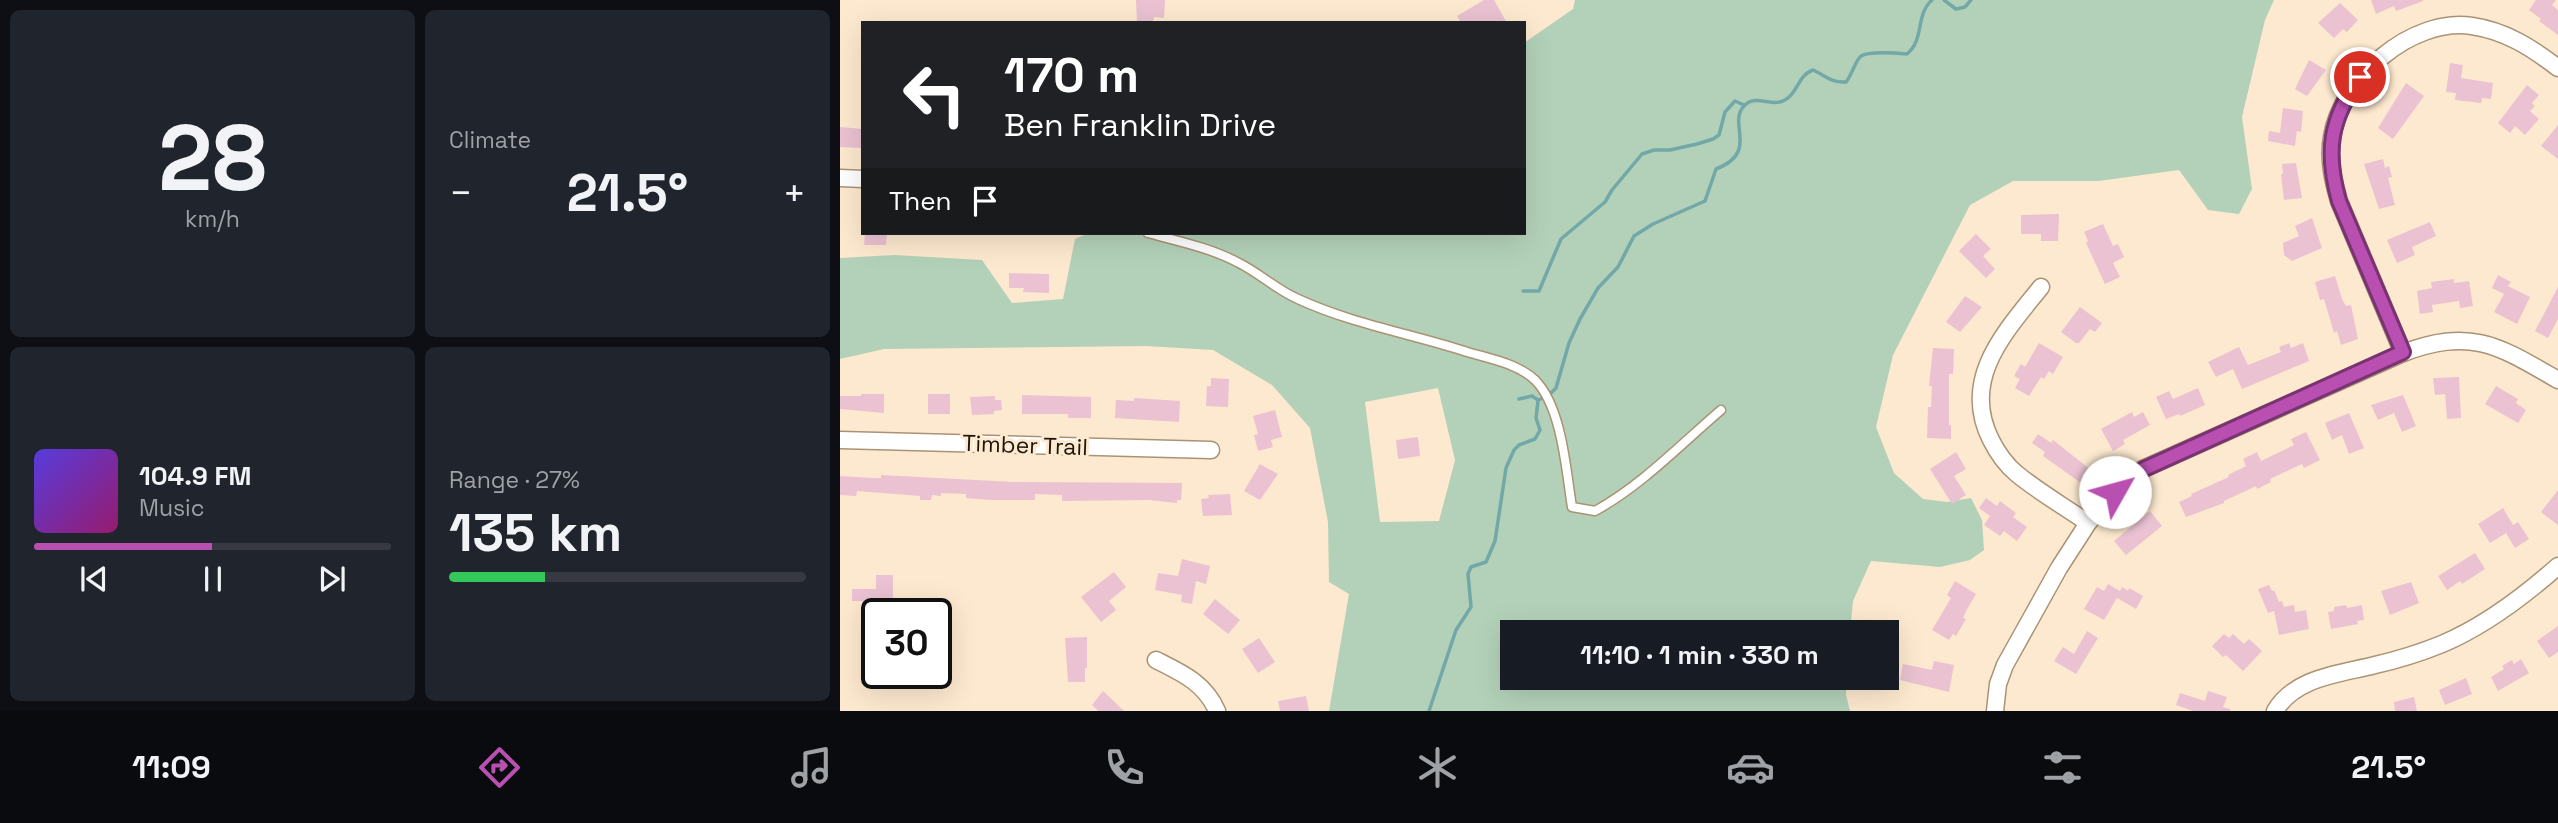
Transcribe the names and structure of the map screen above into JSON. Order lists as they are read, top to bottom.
{
  "streets": {
    "street": ["Timber Trail"]
  },
  "page": {
    "tile": [
      ["28", "km/h"],
      "Climate",
      ["Range · 27%", "135 km"]
    ],
    "turn": ["170 m", "Ben Franklin Drive"],
    "heat": ["−", "21.5°", "+"],
    "then": "Then",
    "song": ["104.9 FM", "Music"],
    "limit": "30",
    "trip": "11:10 · 1 min · 330 m",
    "tabs": ["11:09", "21.5°"]
  }
}
